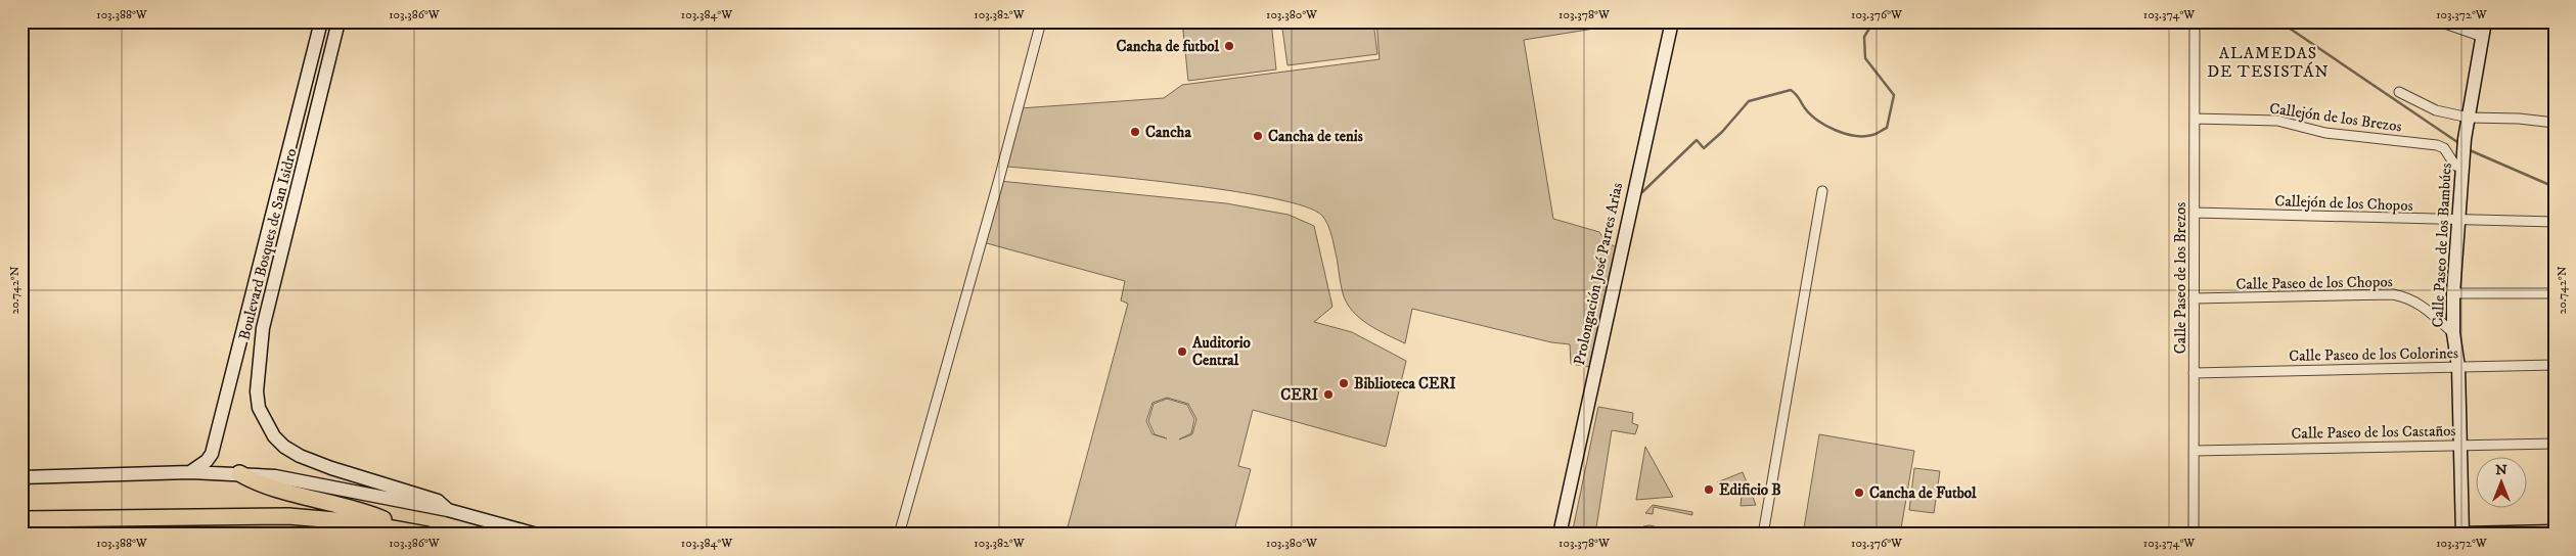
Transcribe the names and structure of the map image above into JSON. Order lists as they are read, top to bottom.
{
  "streets": {
    "main road": ["Boulevard Bosques de San Isidro", "Calle Paseo de los Bambúes", "Prolongación José Parres Arias"],
    "street": [
      "Callejón de los Brezos",
      "Callejón de los Chopos",
      "Calle Paseo de los Brezos",
      "Calle Paseo de los Chopos",
      "Calle Paseo de los Colorines",
      "Calle Paseo de los Castaños"
    ]
  },
  "crossings": [
    ["Callejón de los Brezos", "Calle Paseo de los Bambúes"],
    ["Callejón de los Brezos", "Calle Paseo de los Brezos"],
    ["Callejón de los Chopos", "Calle Paseo de los Bambúes"],
    ["Callejón de los Chopos", "Calle Paseo de los Brezos"],
    ["Calle Paseo de los Bambúes", "Calle Paseo de los Chopos"],
    ["Calle Paseo de los Bambúes", "Calle Paseo de los Colorines"],
    ["Calle Paseo de los Bambúes", "Calle Paseo de los Castaños"],
    ["Calle Paseo de los Brezos", "Calle Paseo de los Chopos"],
    ["Calle Paseo de los Brezos", "Calle Paseo de los Colorines"],
    ["Calle Paseo de los Brezos", "Calle Paseo de los Castaños"]
  ],
  "districts": ["ALAMEDAS DE TESISTÁN"],
  "places": [
    "Cancha de futbol",
    "Cancha",
    "Cancha de tenis",
    "Auditorio Central",
    "Biblioteca CERI",
    "CERI",
    "Edificio B",
    "Cancha de Futbol"
  ],
  "north": "top",
  "coordinates": [
    "103.388°W",
    "103.386°W",
    "103.384°W",
    "103.382°W",
    "103.380°W",
    "103.378°W",
    "103.376°W",
    "103.374°W",
    "103.372°W",
    "20.742°N"
  ]
}
